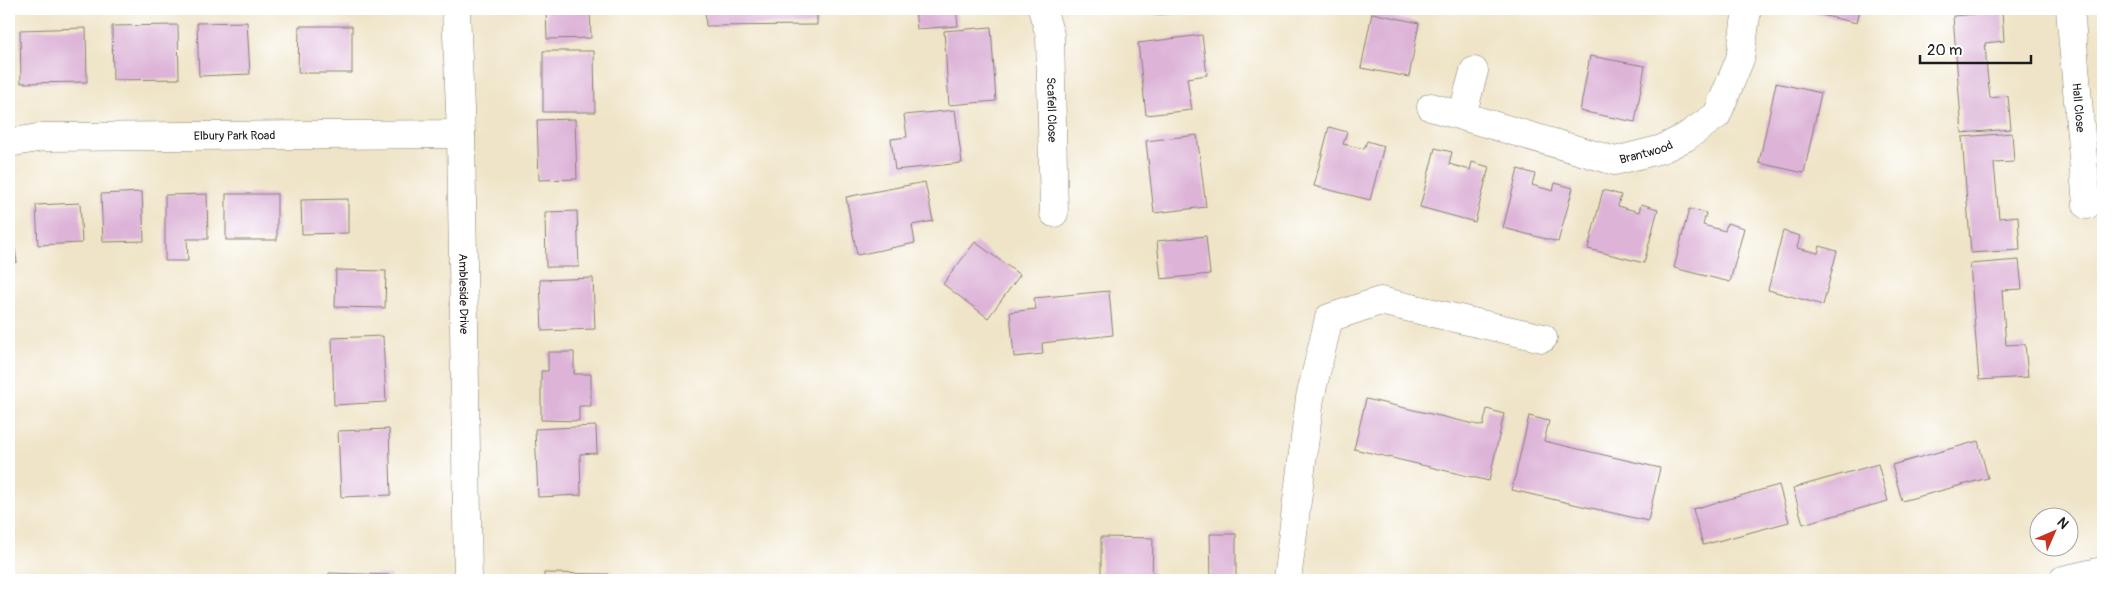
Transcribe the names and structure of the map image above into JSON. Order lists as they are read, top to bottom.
{
  "streets": {
    "street": [
      "Hall Close",
      "Scafell Close",
      "Elbury Park Road",
      "Brantwood",
      "Ambleside Drive"
    ]
  },
  "crossings": [
    ["Elbury Park Road", "Ambleside Drive"]
  ],
  "scale_bar": "20 m",
  "north": "top right"
}
